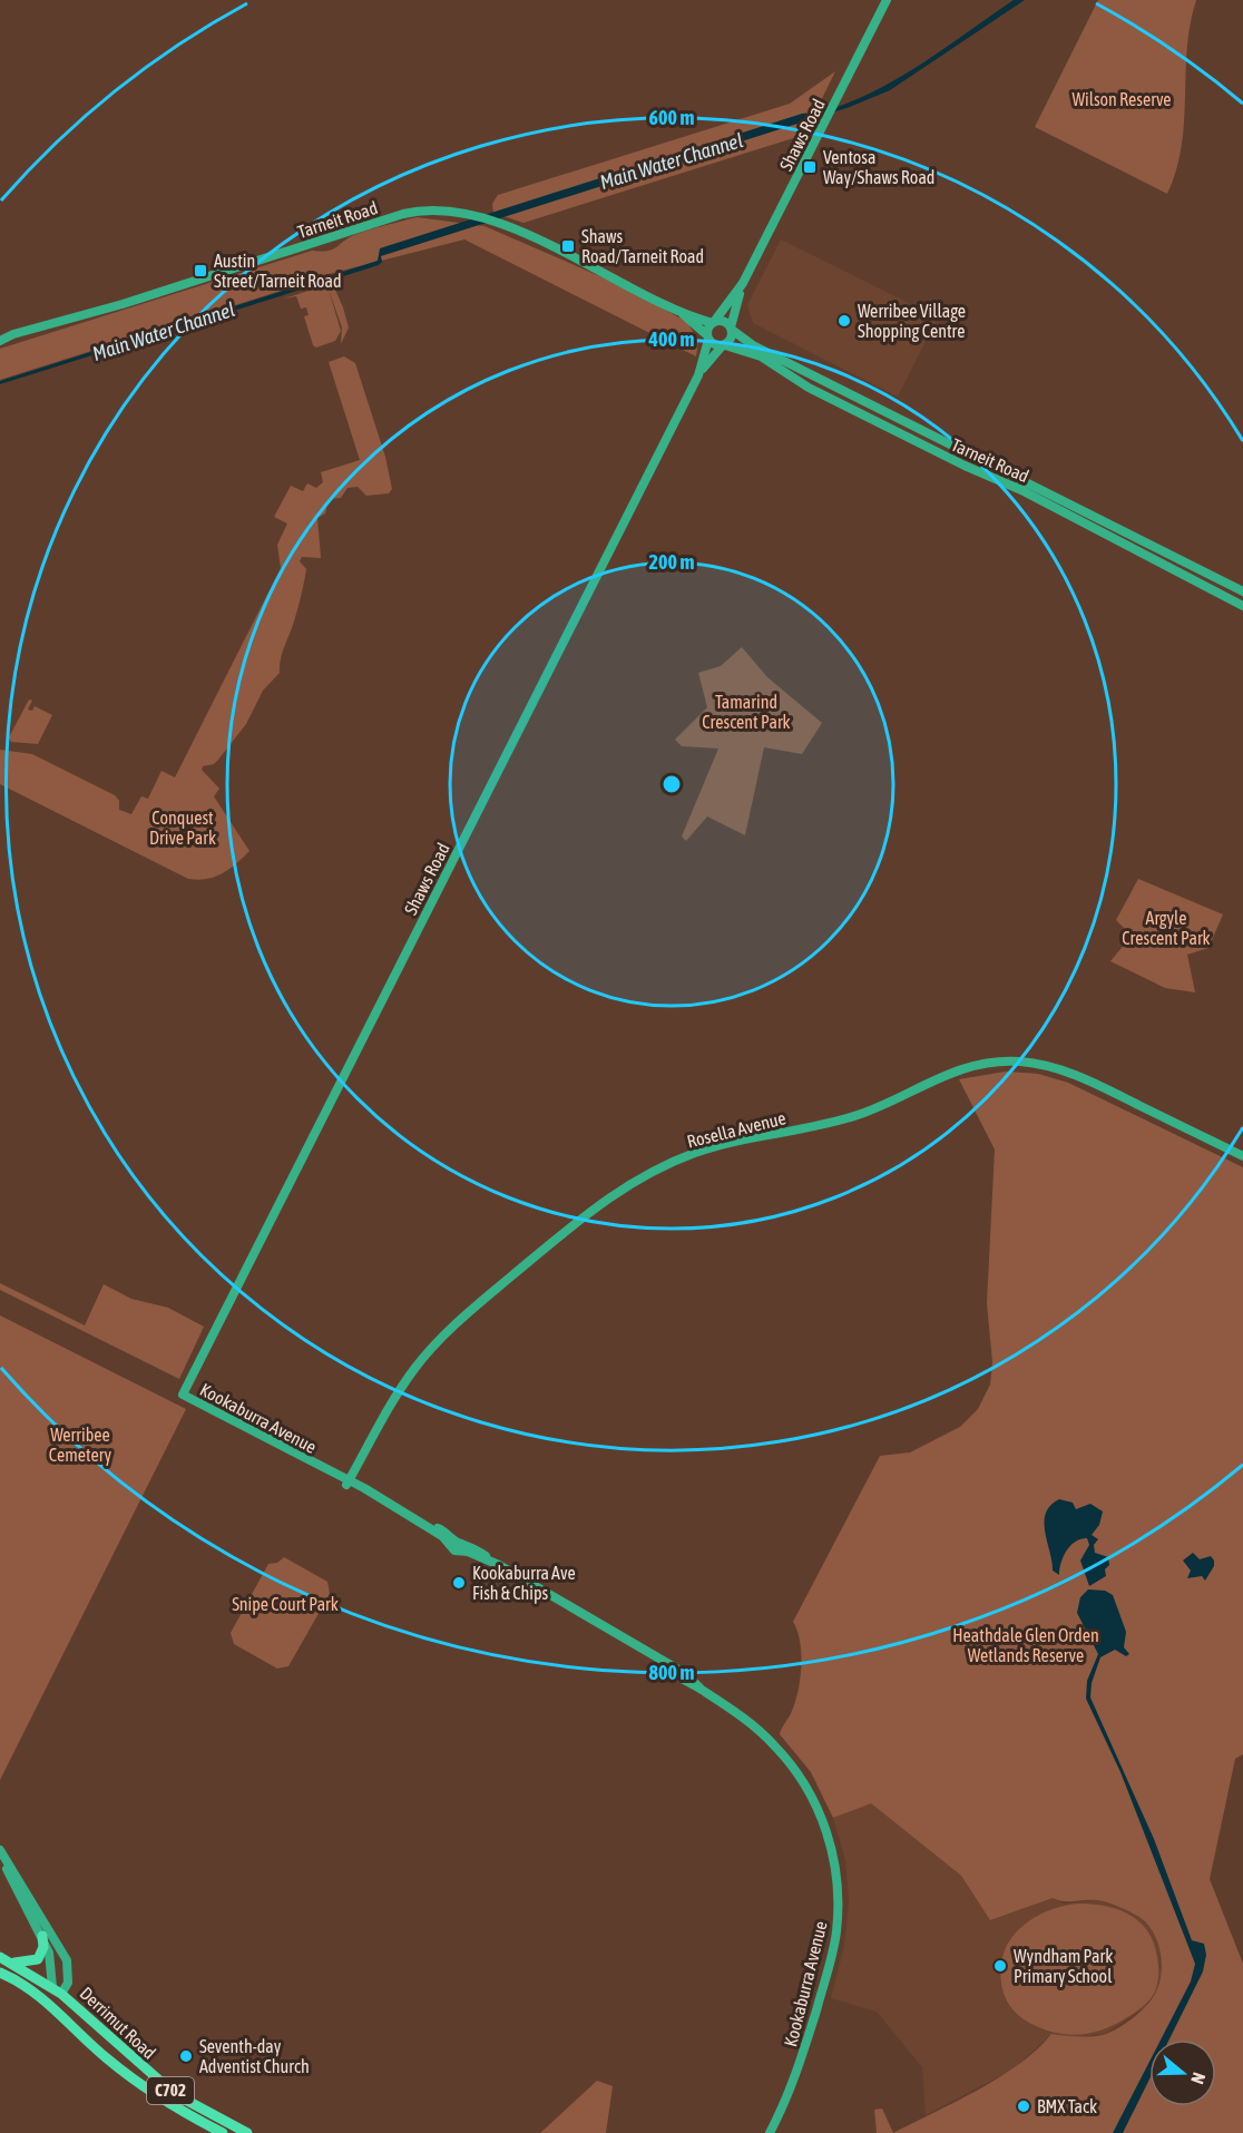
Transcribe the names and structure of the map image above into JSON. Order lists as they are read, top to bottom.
{
  "streets": {
    "highway": ["Derrimut Road", "C702"],
    "street": [
      "Shaws Road",
      "Tarneit Road",
      "Rosella Avenue",
      "Kookaburra Avenue"
    ]
  },
  "crossings": [
    ["Shaws Road", "Tarneit Road"],
    ["Shaws Road", "Kookaburra Avenue"],
    ["Rosella Avenue", "Kookaburra Avenue"]
  ],
  "water": ["Main Water Channel"],
  "parks": [
    "Wilson Reserve",
    "Tamarind Crescent Park",
    "Conquest Drive Park",
    "Argyle Crescent Park",
    "Werribee Cemetery",
    "Snipe Court Park",
    "Heathdale Glen Orden Wetlands Reserve"
  ],
  "places": {
    "transit": ["Ventosa Way/Shaws Road", "Shaws Road/Tarneit Road", "Austin Street/Tarneit Road"],
    "other": [
      "Werribee Village Shopping Centre",
      "Kookaburra Ave Fish & Chips",
      "Wyndham Park Primary School",
      "Seventh-day Adventist Church",
      "BMX Tack"
    ]
  },
  "north": "right",
  "rings": [
    "600 m",
    "400 m",
    "200 m",
    "800 m"
  ]
}
